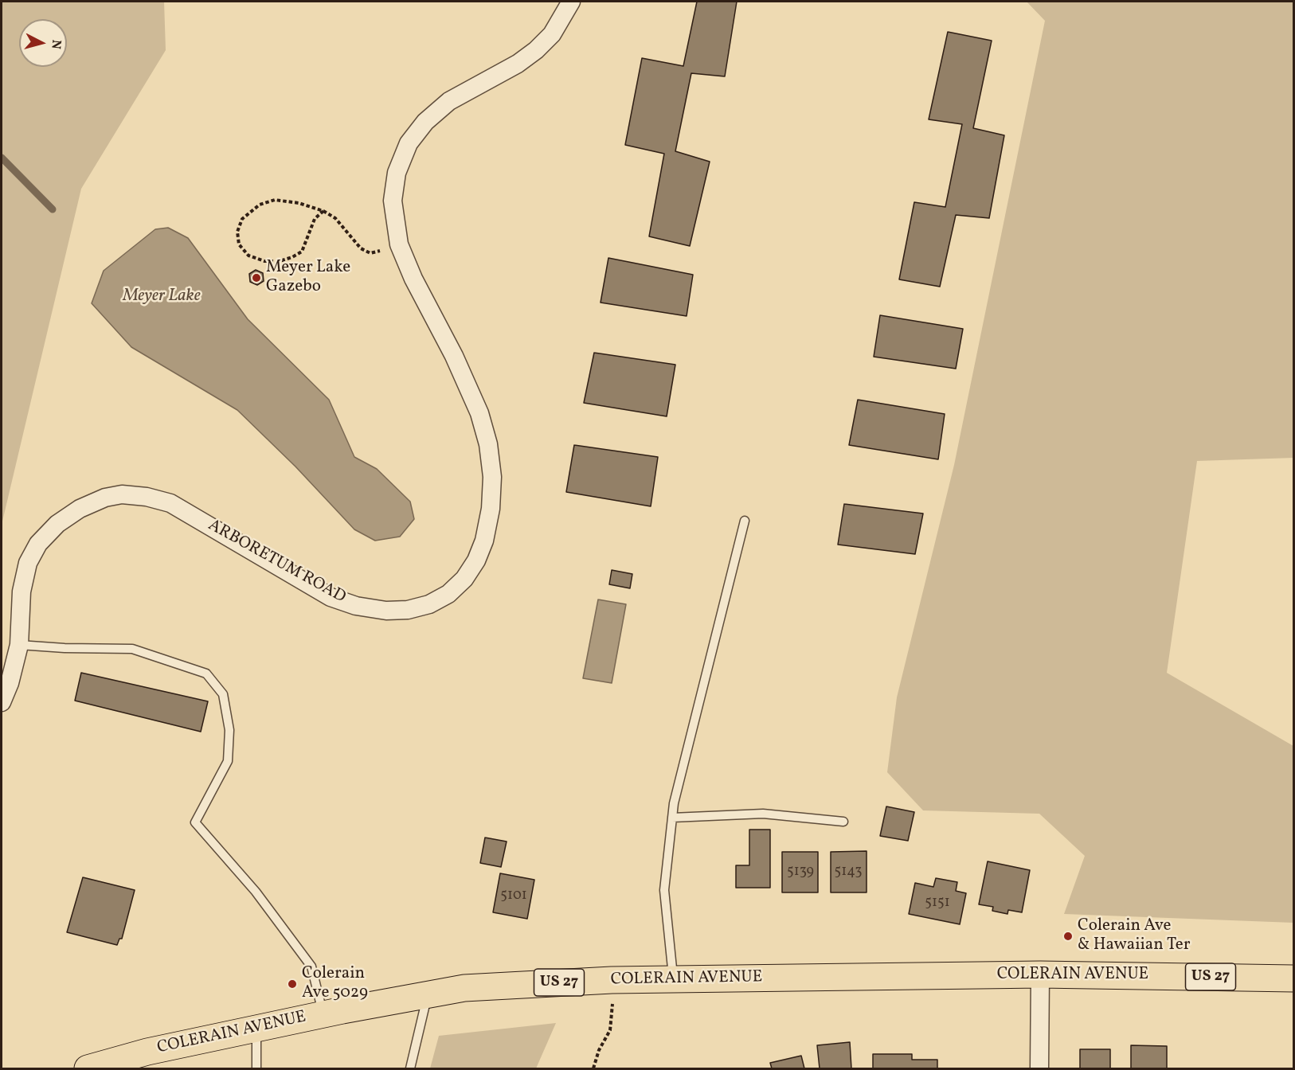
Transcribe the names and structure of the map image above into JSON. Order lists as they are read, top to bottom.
{
  "streets": {
    "main road": ["COLERAIN AVENUE", "US 27"],
    "street": ["ARBORETUM ROAD"]
  },
  "water": ["Meyer Lake"],
  "places": ["Meyer Lake Gazebo", "Colerain Ave & Hawaiian Ter", "Colerain Ave 5029"],
  "house_numbers": [
    "5139",
    "5143",
    "5101",
    "5151"
  ],
  "north": "right"
}
